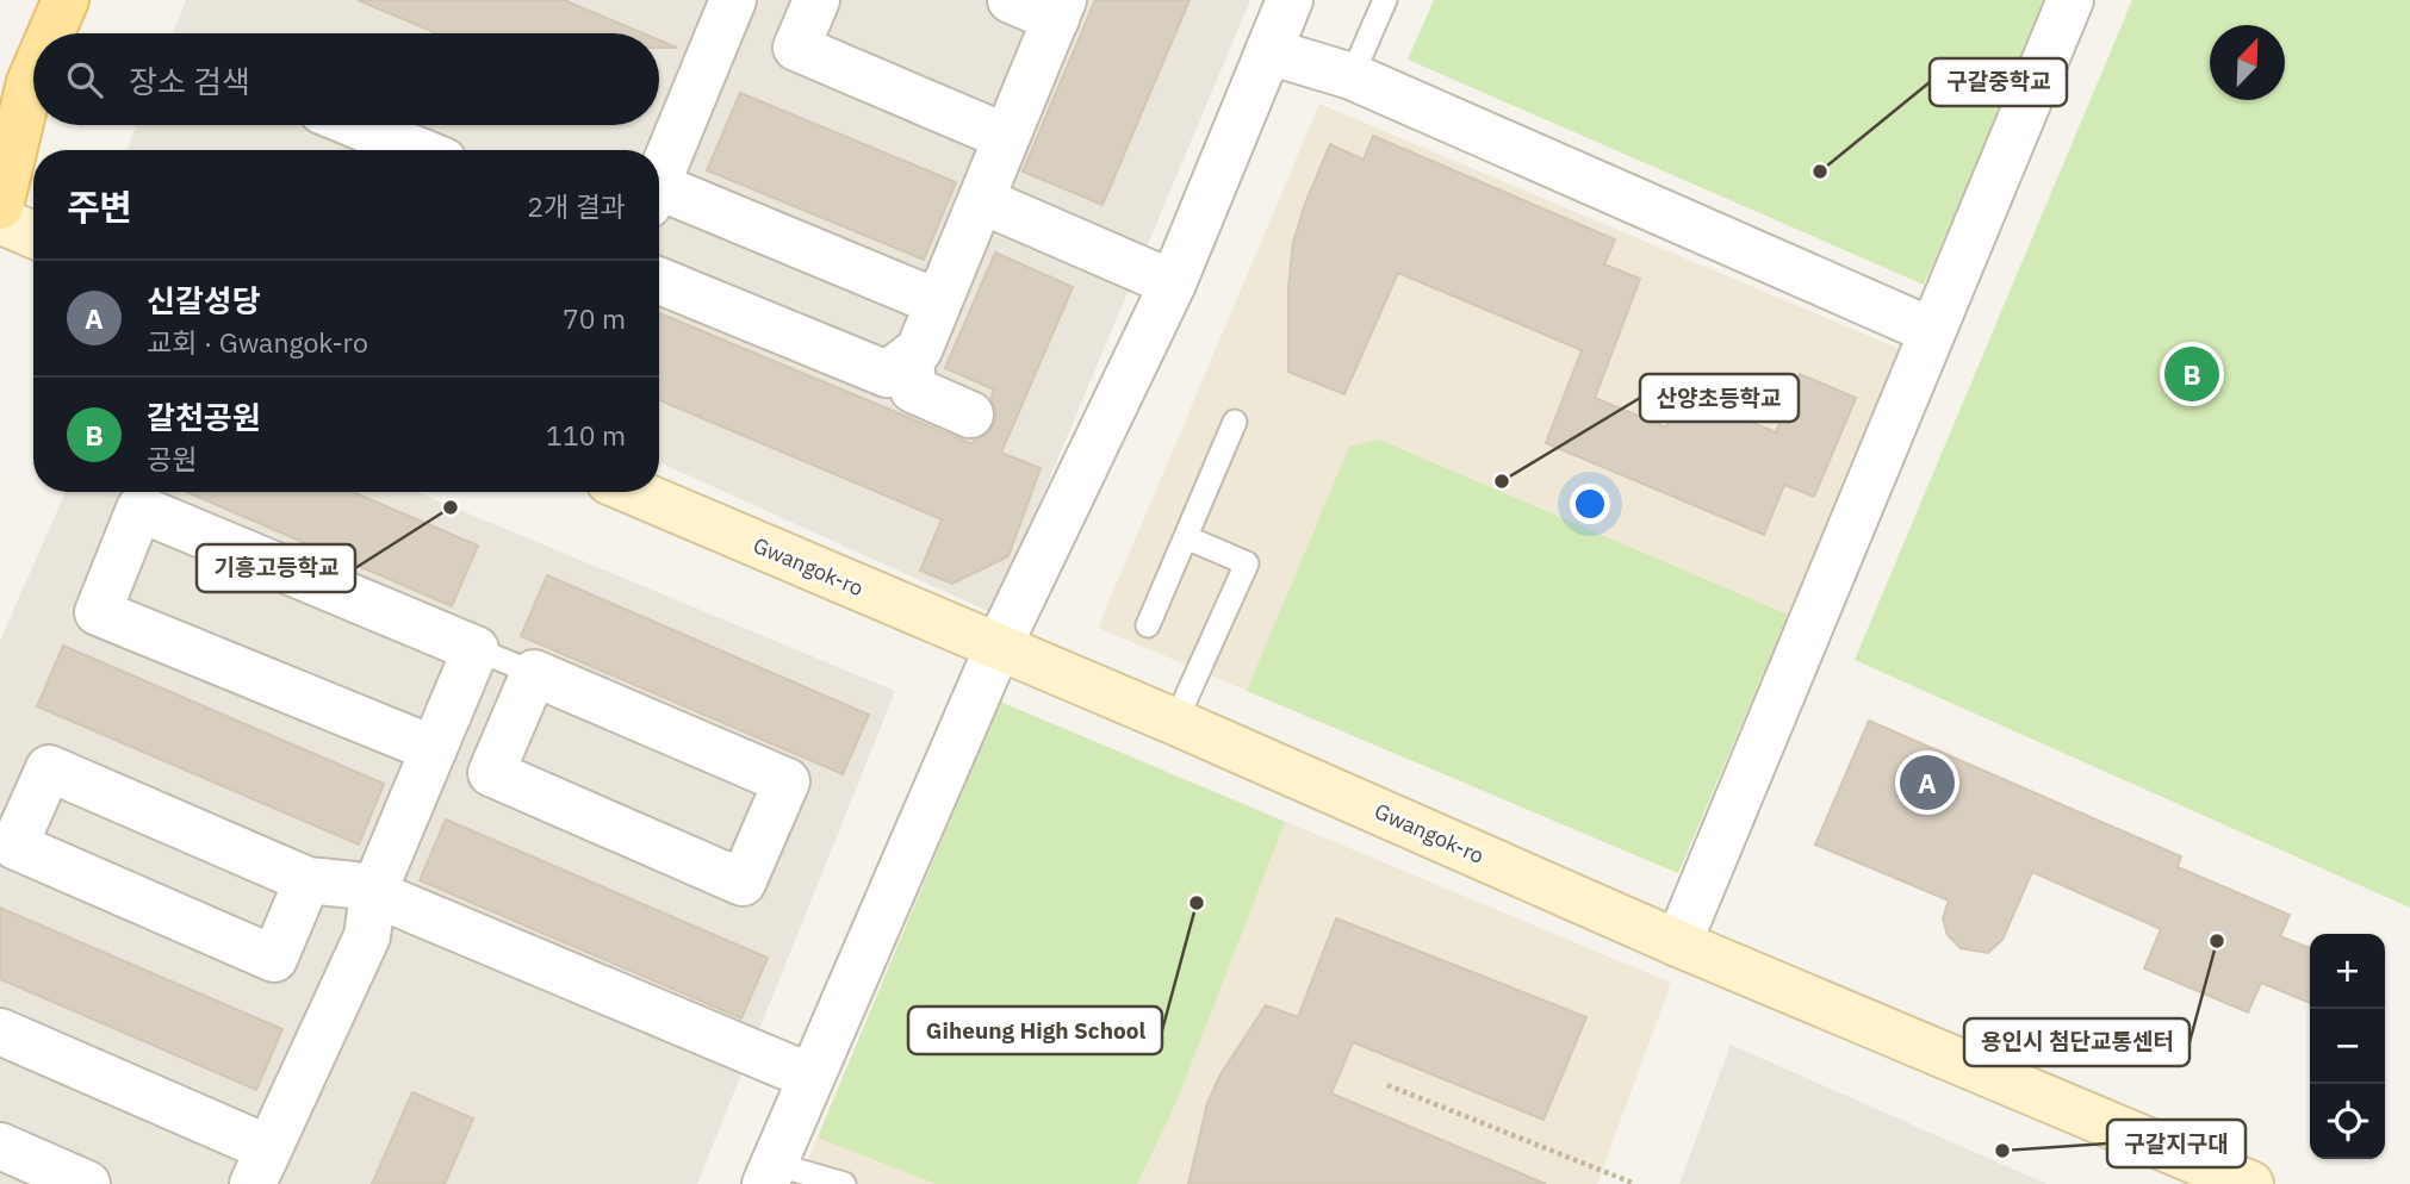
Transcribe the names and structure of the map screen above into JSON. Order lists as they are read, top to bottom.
{
  "streets": {
    "street": ["Gwangok-ro"]
  },
  "places": [
    "구갈중학교",
    "산양초등학교",
    "기흥고등학교",
    "Giheung High School",
    "용인시 첨단교통센터",
    "구갈지구대"
  ],
  "north": "top right",
  "page": {
    "search": "장소 검색",
    "heading": ["주변", "2개 결과"],
    "list": [
      {
        "mark": "A",
        "name": "신갈성당",
        "note": "교회 · Gwangok-ro",
        "value": "70 m"
      },
      {
        "mark": "B",
        "name": "갈천공원",
        "note": "공원",
        "value": "110 m"
      }
    ],
    "pins": ["B", "A"],
    "map_buttons": ["+", "−"]
  }
}
